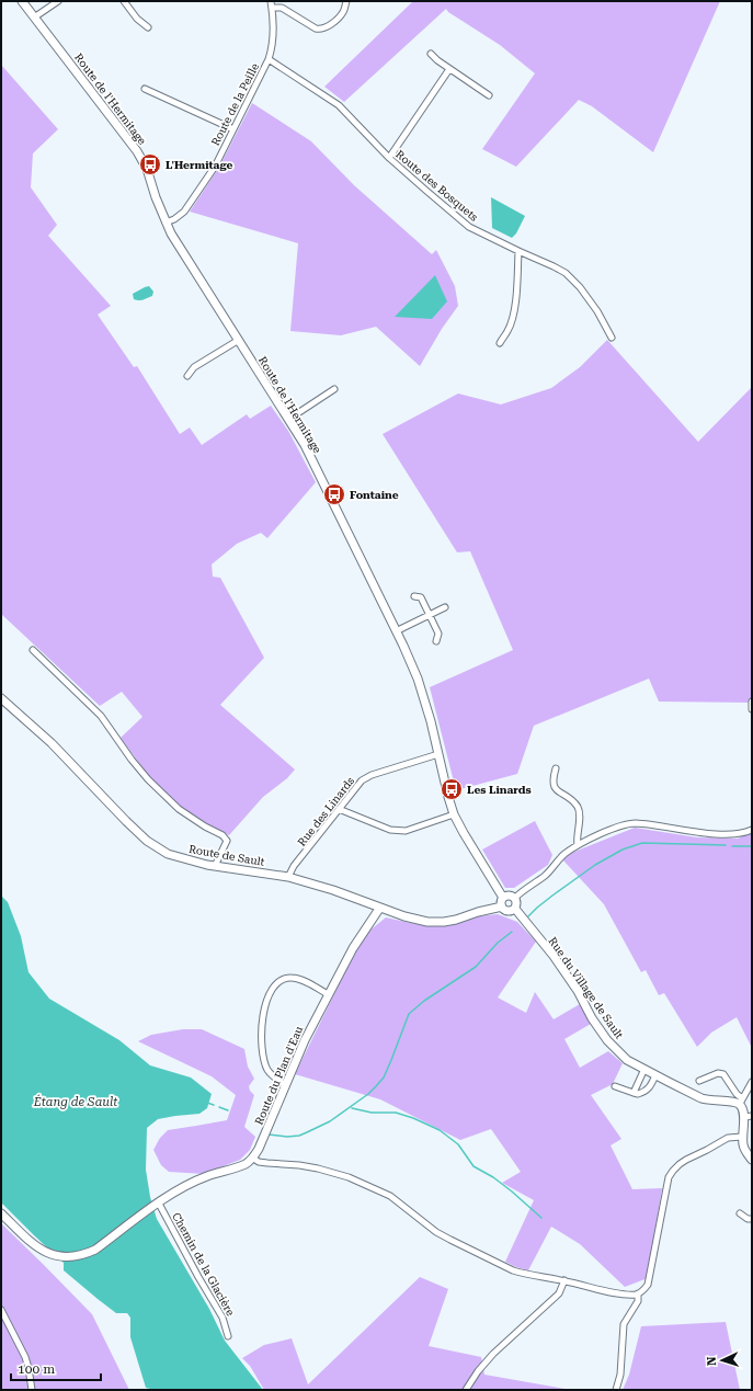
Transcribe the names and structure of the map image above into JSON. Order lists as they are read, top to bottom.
{
  "streets": {
    "street": [
      "Route de l'Hermitage",
      "Route de la Peille",
      "Route des Bosquets",
      "Rue des Linards",
      "Route de Sault",
      "Rue du Village de Sault",
      "Route du Plan d'Eau",
      "Chemin de la Glacière"
    ]
  },
  "crossings": [
    ["Route de l'Hermitage", "Route de la Peille"],
    ["Route de l'Hermitage", "Rue des Linards"],
    ["Route de l'Hermitage", "Route de Sault"],
    ["Route de l'Hermitage", "Rue du Village de Sault"],
    ["Route de la Peille", "Route des Bosquets"],
    ["Rue des Linards", "Route de Sault"],
    ["Route de Sault", "Rue du Village de Sault"],
    ["Route de Sault", "Route du Plan d'Eau"]
  ],
  "water": ["Étang de Sault"],
  "places": {
    "bus stop": ["L'Hermitage", "Fontaine", "Les Linards"]
  },
  "scale_bar": "100 m",
  "north": "left"
}
